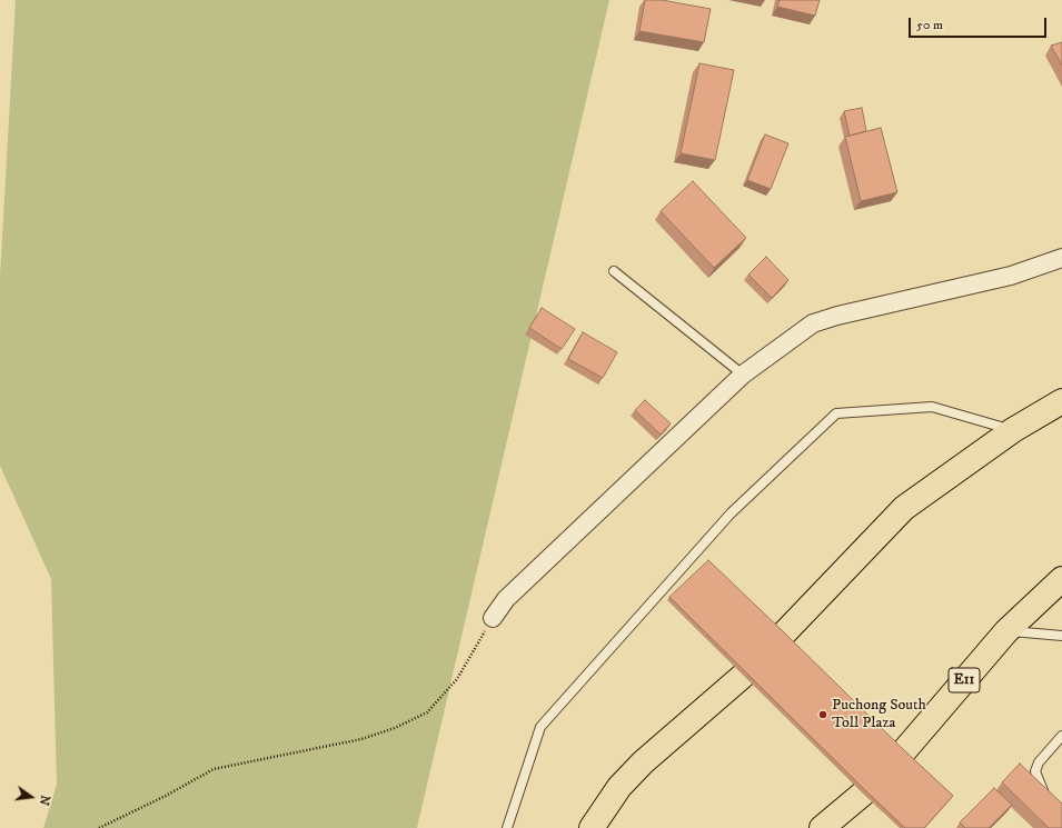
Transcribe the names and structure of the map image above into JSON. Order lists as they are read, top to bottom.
{
  "streets": {
    "highway": ["E11"]
  },
  "places": ["Puchong South Toll Plaza"],
  "scale_bar": "50 m",
  "north": "right"
}
